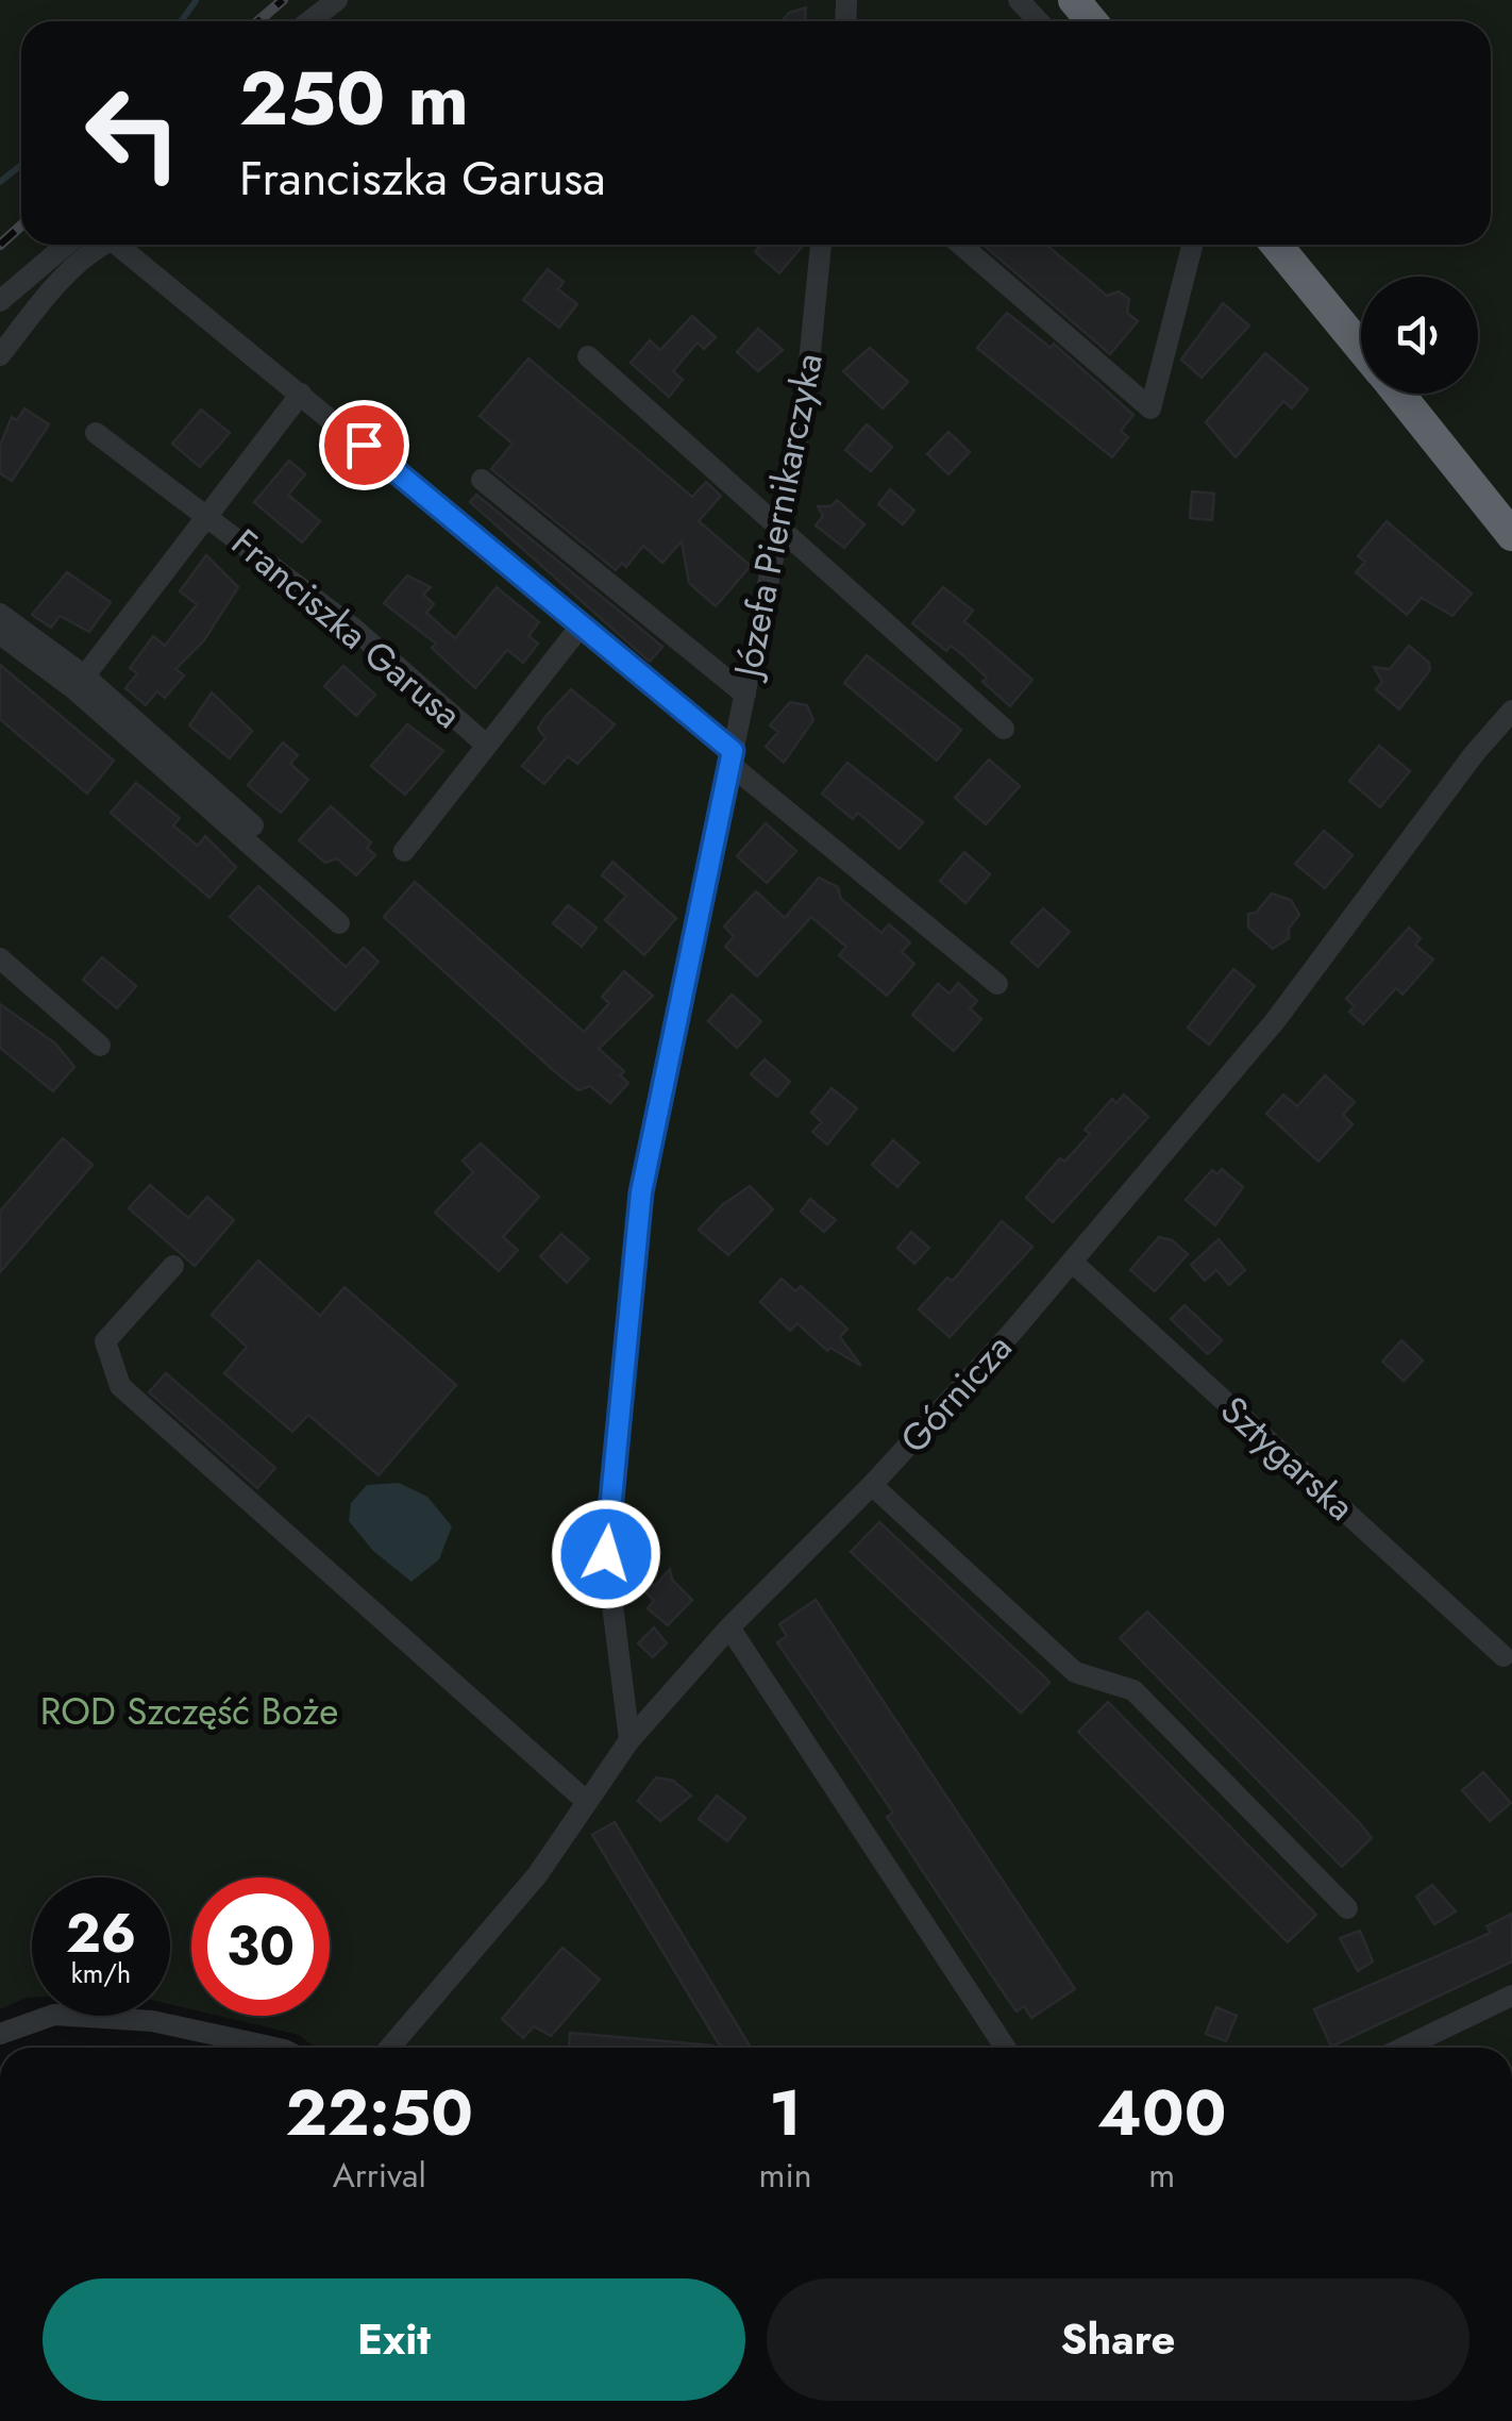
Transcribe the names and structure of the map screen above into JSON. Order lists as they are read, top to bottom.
{
  "streets": {
    "street": [
      "Józefa Piernikarczyka",
      "Franciszka Garusa",
      "Górnicza",
      "Sztygarska"
    ]
  },
  "crossings": [
    ["Józefa Piernikarczyka", "Górnicza"],
    ["Górnicza", "Sztygarska"]
  ],
  "parks": ["ROD Szczęść Boże"],
  "page": {
    "turn": ["250 m", "Franciszka Garusa"],
    "speed": "26 km/h",
    "limit": "30",
    "eta": [
      "22:50",
      "Arrival",
      "1",
      "min",
      "400",
      "m"
    ],
    "buttons": ["Exit", "Share"]
  }
}
